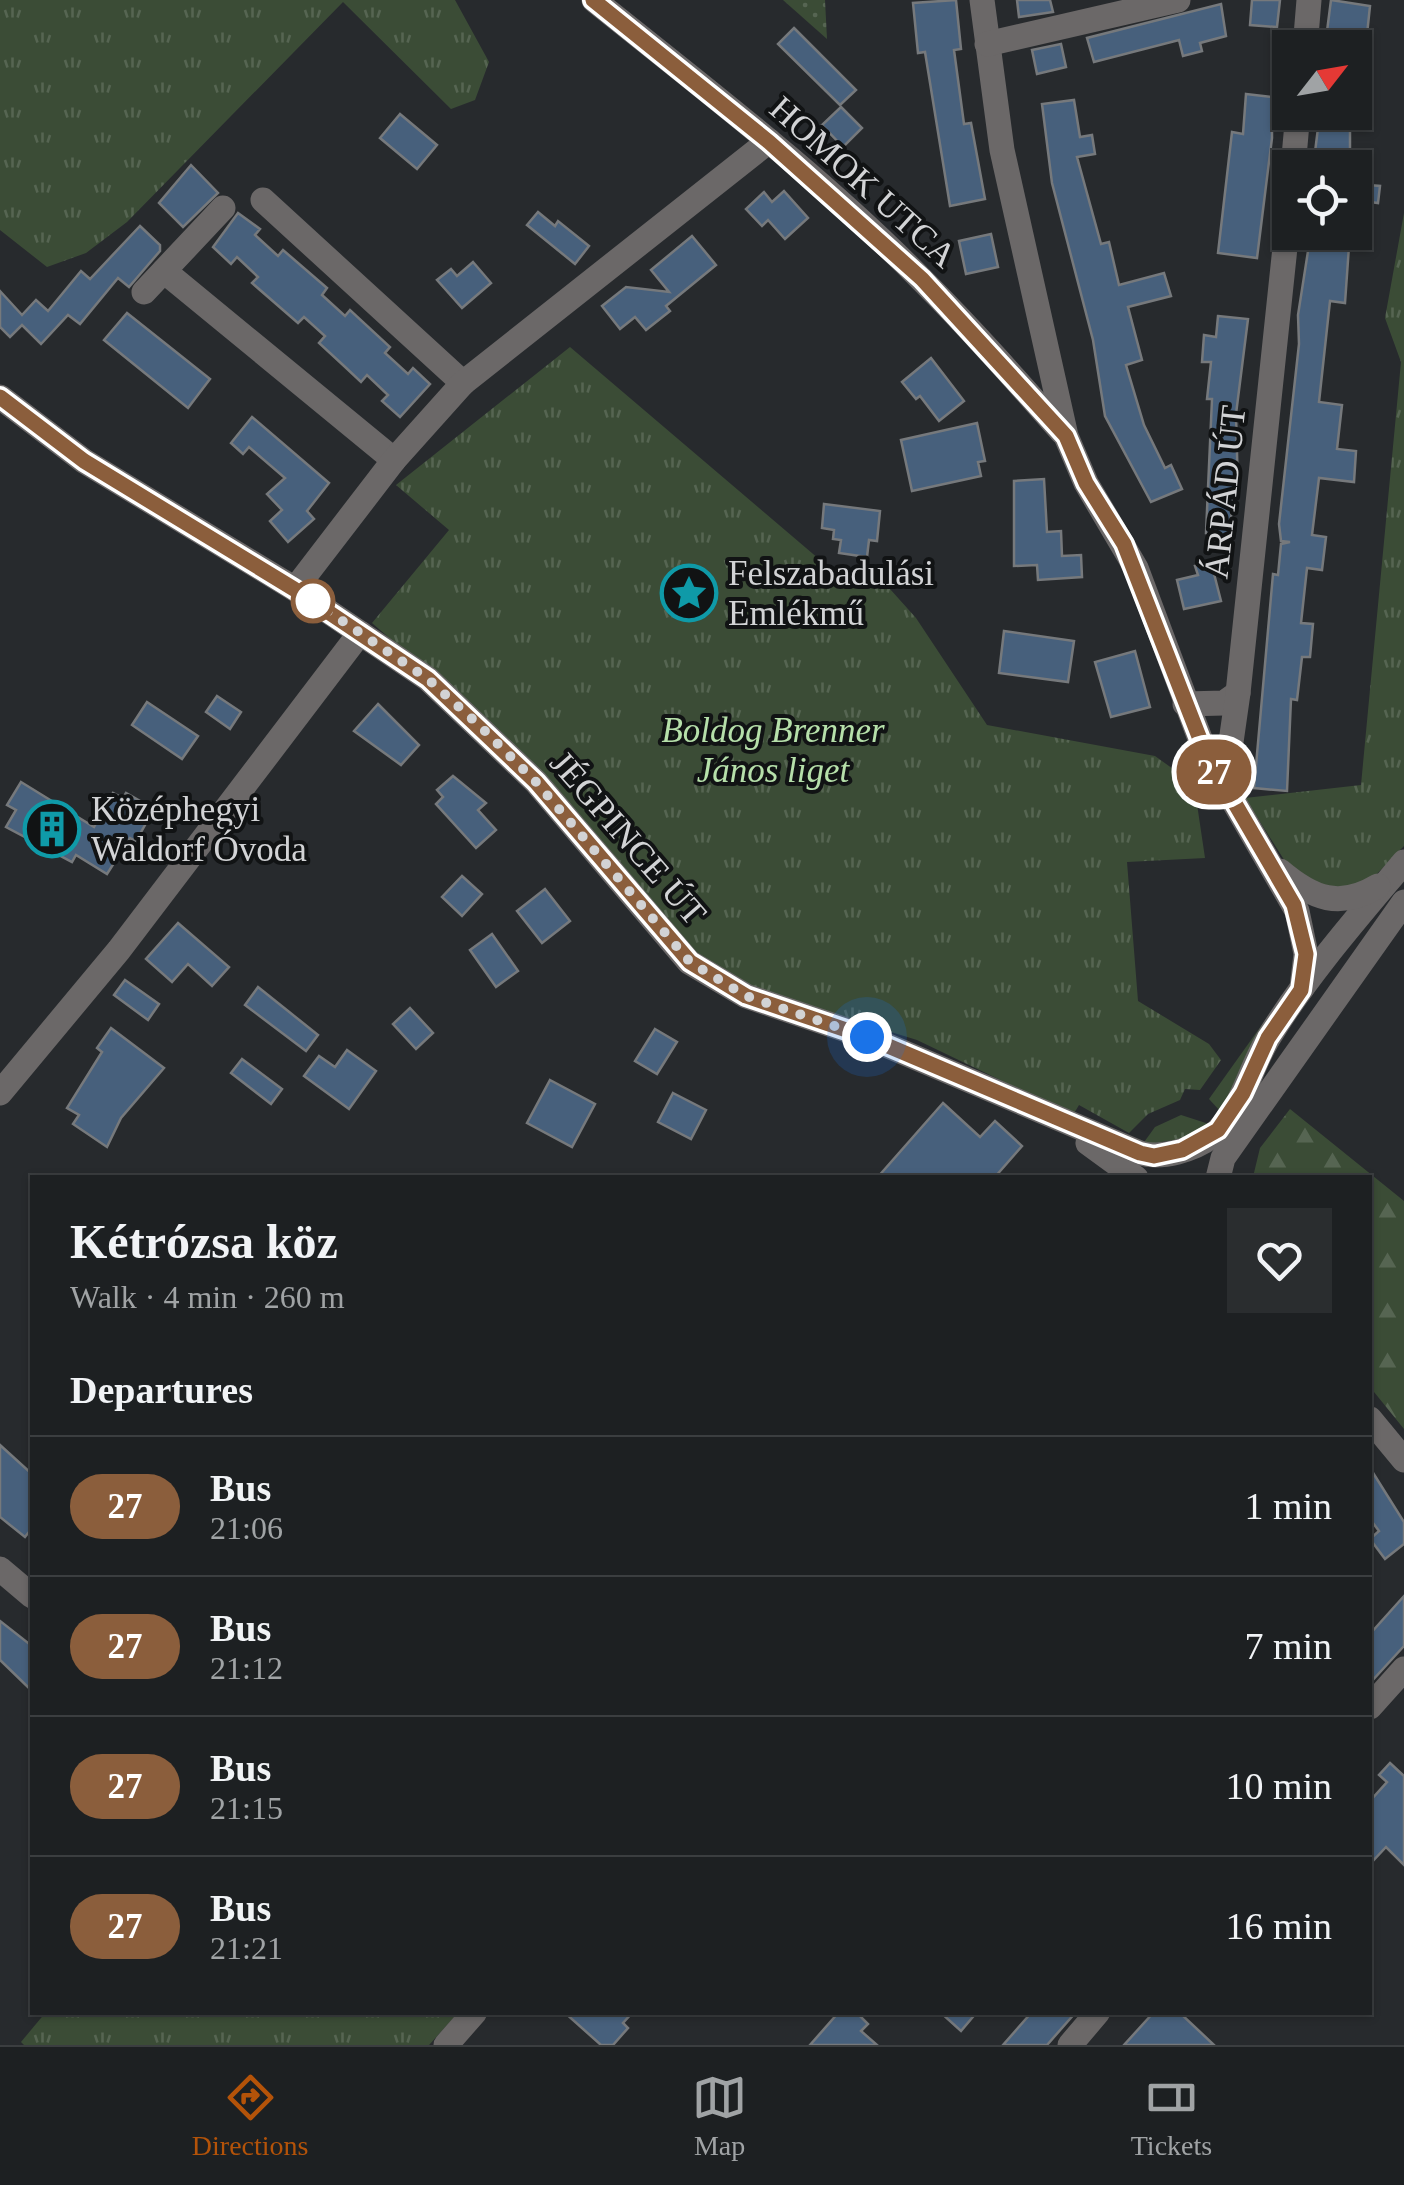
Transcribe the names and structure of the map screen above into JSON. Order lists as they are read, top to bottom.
{
  "streets": {
    "street": ["HOMOK UTCA", "ÁRPÁD ÚT", "JÉGPINCE ÚT"]
  },
  "parks": ["Boldog Brenner János liget"],
  "places": {
    "place": ["Felszabadulási Emlékmű"],
    "building": ["Középhegyi Waldorf Óvoda"]
  },
  "lines": ["bus line 27"],
  "north": "top right",
  "page": {
    "on_map": "27",
    "heading": [
      ["Kétrózsa köz", "Walk · 4 min · 260 m"],
      "Departures"
    ],
    "list": [
      {
        "mark": "27",
        "name": "Bus",
        "note": "21:06",
        "value": "1 min"
      },
      {
        "mark": "27",
        "name": "Bus",
        "note": "21:12",
        "value": "7 min"
      },
      {
        "mark": "27",
        "name": "Bus",
        "note": "21:15",
        "value": "10 min"
      },
      {
        "mark": "27",
        "name": "Bus",
        "note": "21:21",
        "value": "16 min"
      }
    ],
    "tabs": ["Directions", "Map", "Tickets"]
  }
}
